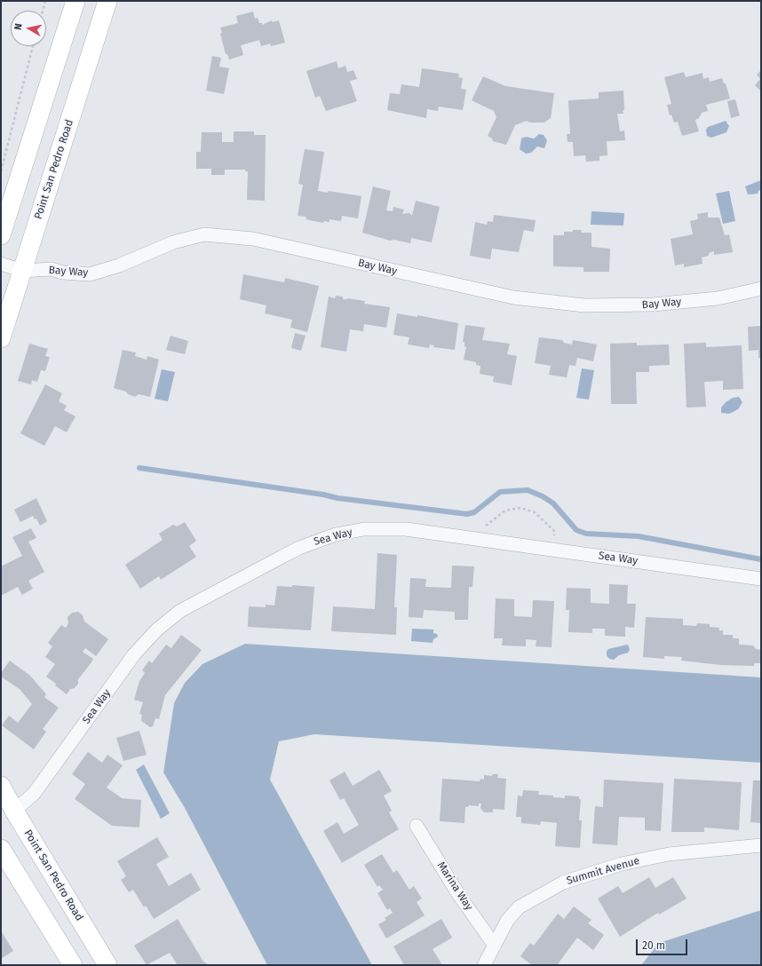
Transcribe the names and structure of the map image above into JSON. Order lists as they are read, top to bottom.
{
  "streets": {
    "main road": ["Point San Pedro Road"],
    "street": [
      "Bay Way",
      "Sea Way",
      "Summit Avenue",
      "Marina Way"
    ]
  },
  "crossings": [
    ["Point San Pedro Road", "Bay Way"],
    ["Point San Pedro Road", "Sea Way"],
    ["Summit Avenue", "Marina Way"]
  ],
  "scale_bar": "20 m",
  "north": "left"
}
